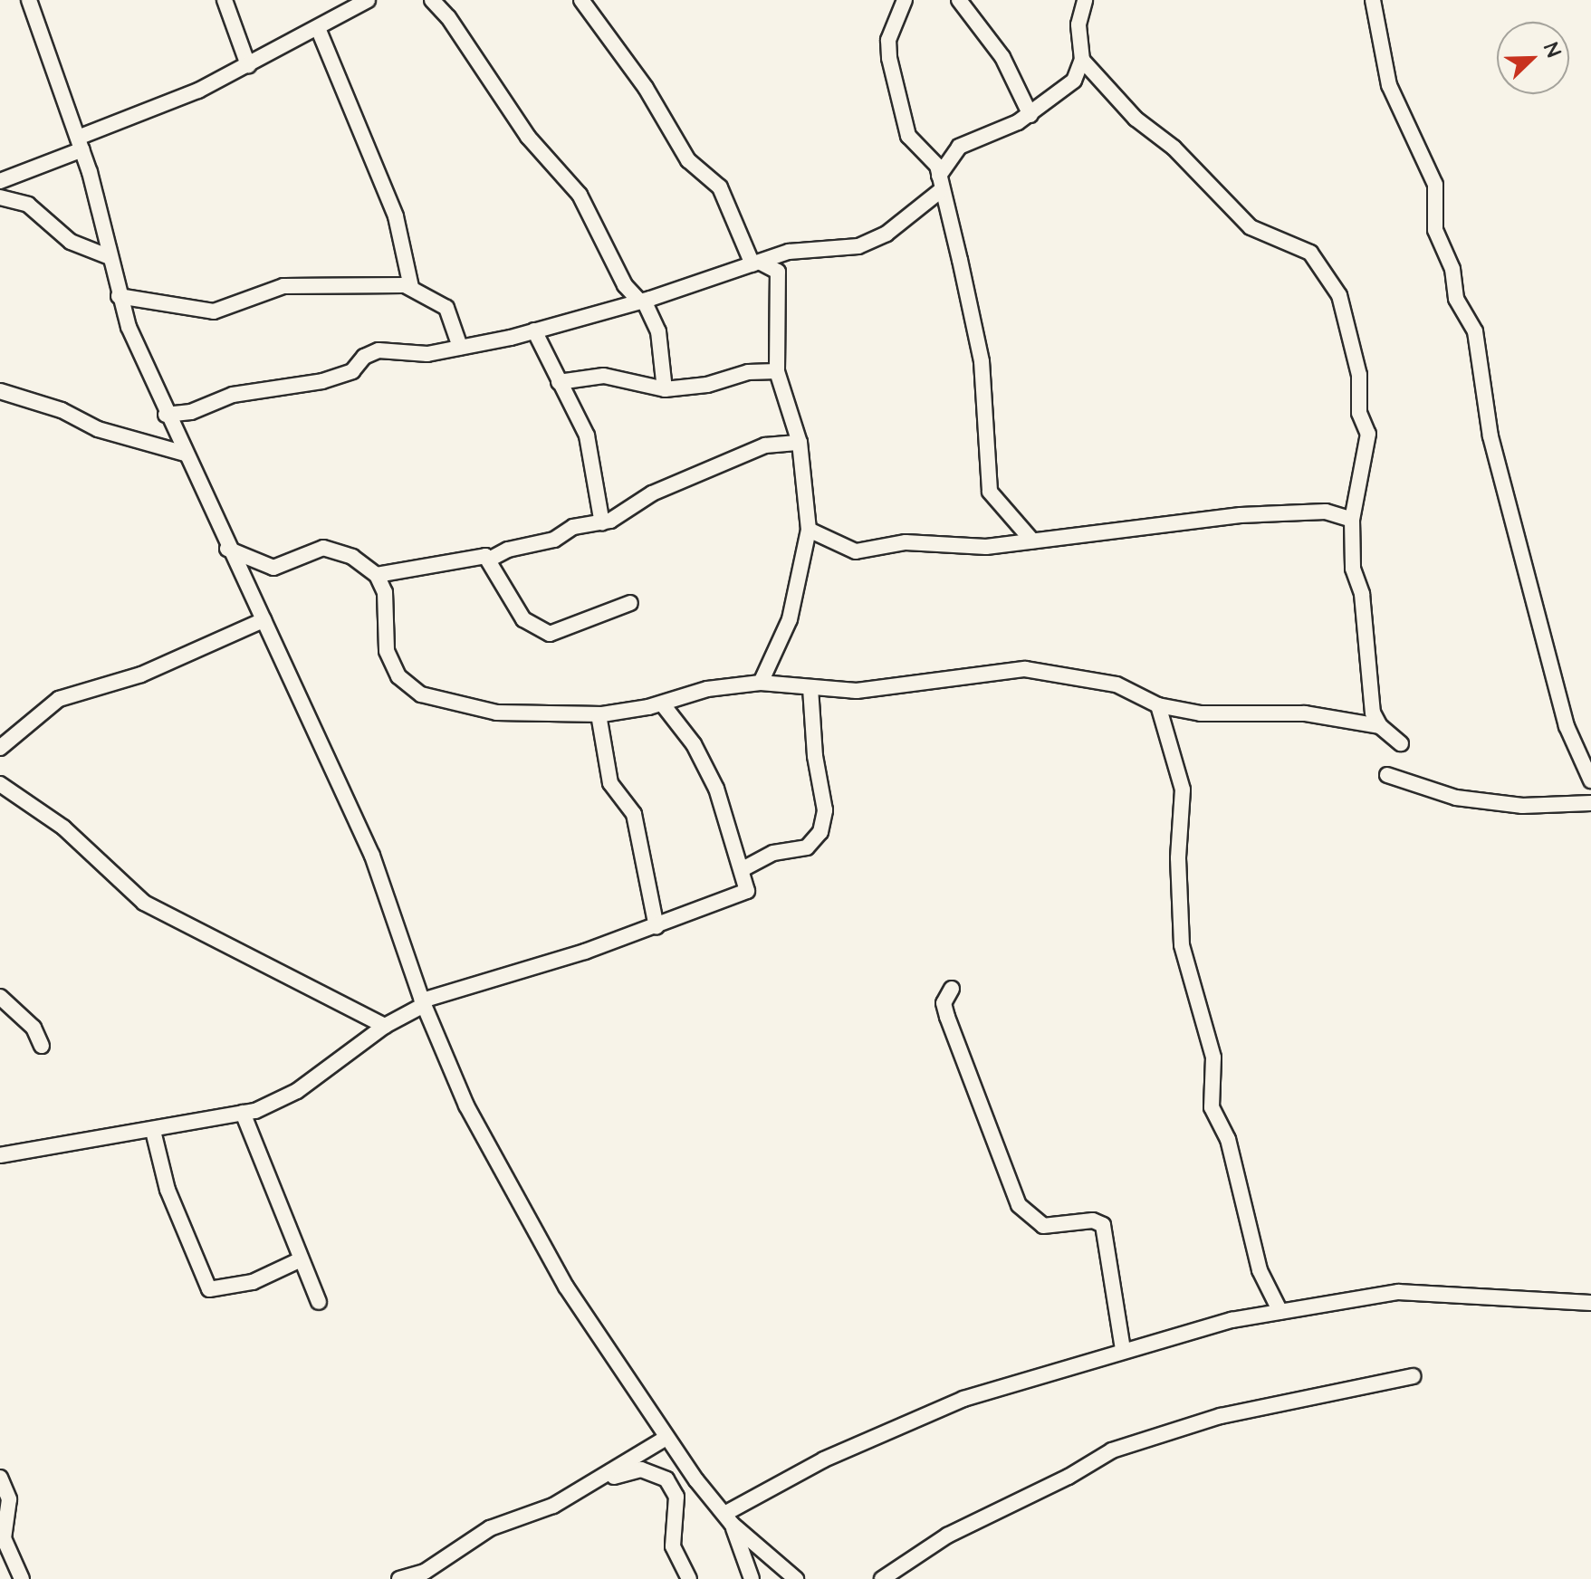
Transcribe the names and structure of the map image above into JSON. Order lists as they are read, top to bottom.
{
  "north": "top right"
}
